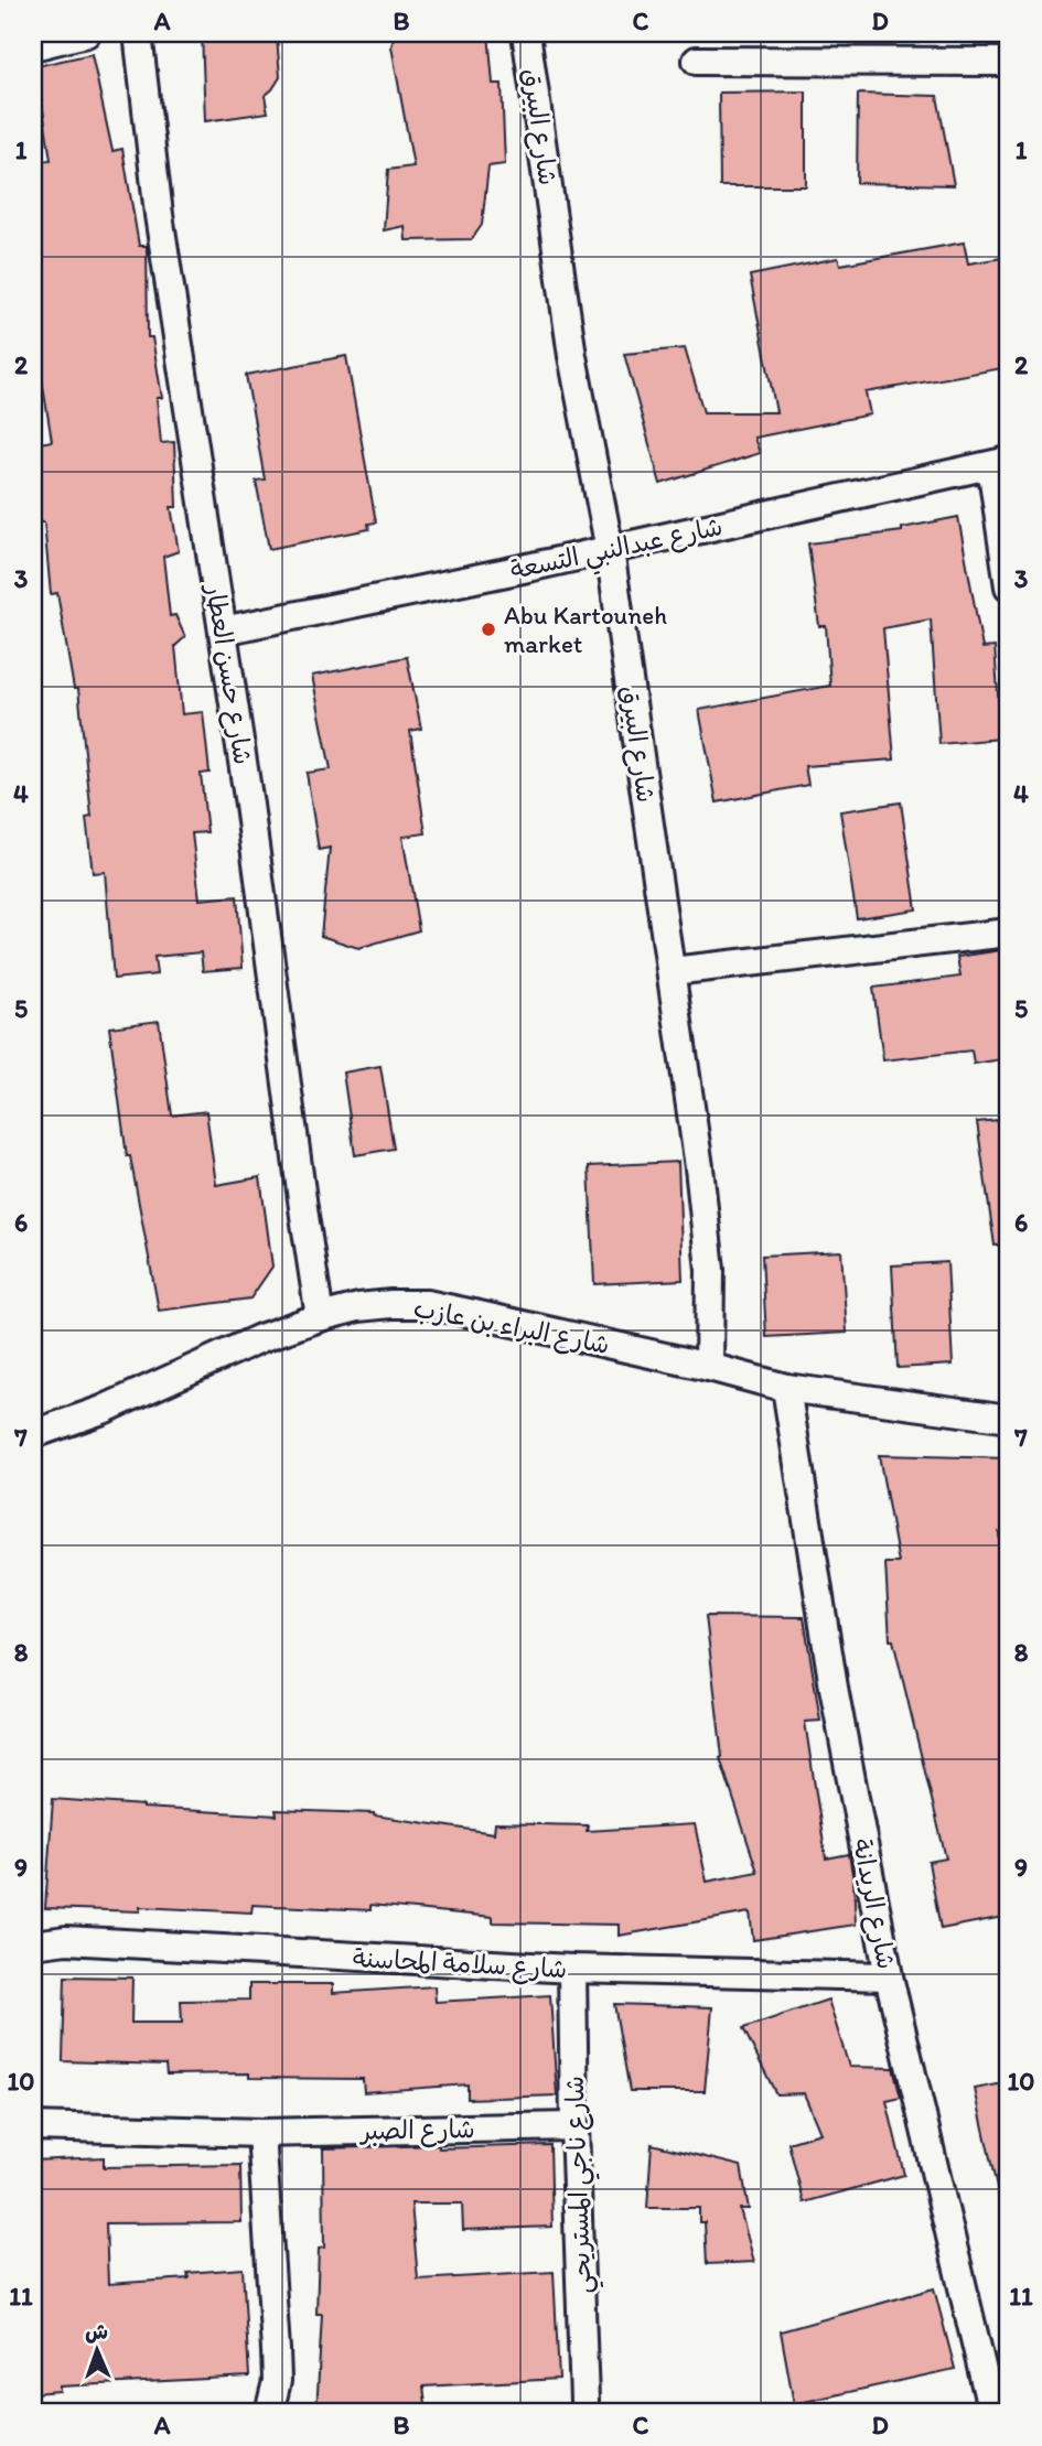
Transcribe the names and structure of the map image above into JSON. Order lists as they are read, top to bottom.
{
  "streets": {
    "street": [
      "شارع البيرق",
      "شارع عبدالنبي التسعة",
      "شارع حسن العطار",
      "شارع البراء بن عازب",
      "شارع الريدانة",
      "شارع سلامة المحاسنة",
      "شارع الصبر",
      "شارع ناجي المستريحي"
    ]
  },
  "crossings": [
    ["شارع البيرق", "شارع عبدالنبي التسعة"],
    ["شارع البيرق", "شارع البراء بن عازب"],
    ["شارع عبدالنبي التسعة", "شارع حسن العطار"],
    ["شارع حسن العطار", "شارع البراء بن عازب"],
    ["شارع البراء بن عازب", "شارع الريدانة"],
    ["شارع الريدانة", "شارع سلامة المحاسنة"],
    ["شارع سلامة المحاسنة", "شارع ناجي المستريحي"],
    ["شارع الصبر", "شارع ناجي المستريحي"]
  ],
  "places": ["Abu Kartouneh market"],
  "north": "top",
  "grid": {
    "columns": [
      "A",
      "B",
      "C",
      "D"
    ],
    "rows": [
      "1",
      "2",
      "3",
      "4",
      "5",
      "6",
      "7",
      "8",
      "9",
      "10",
      "11"
    ]
  }
}
